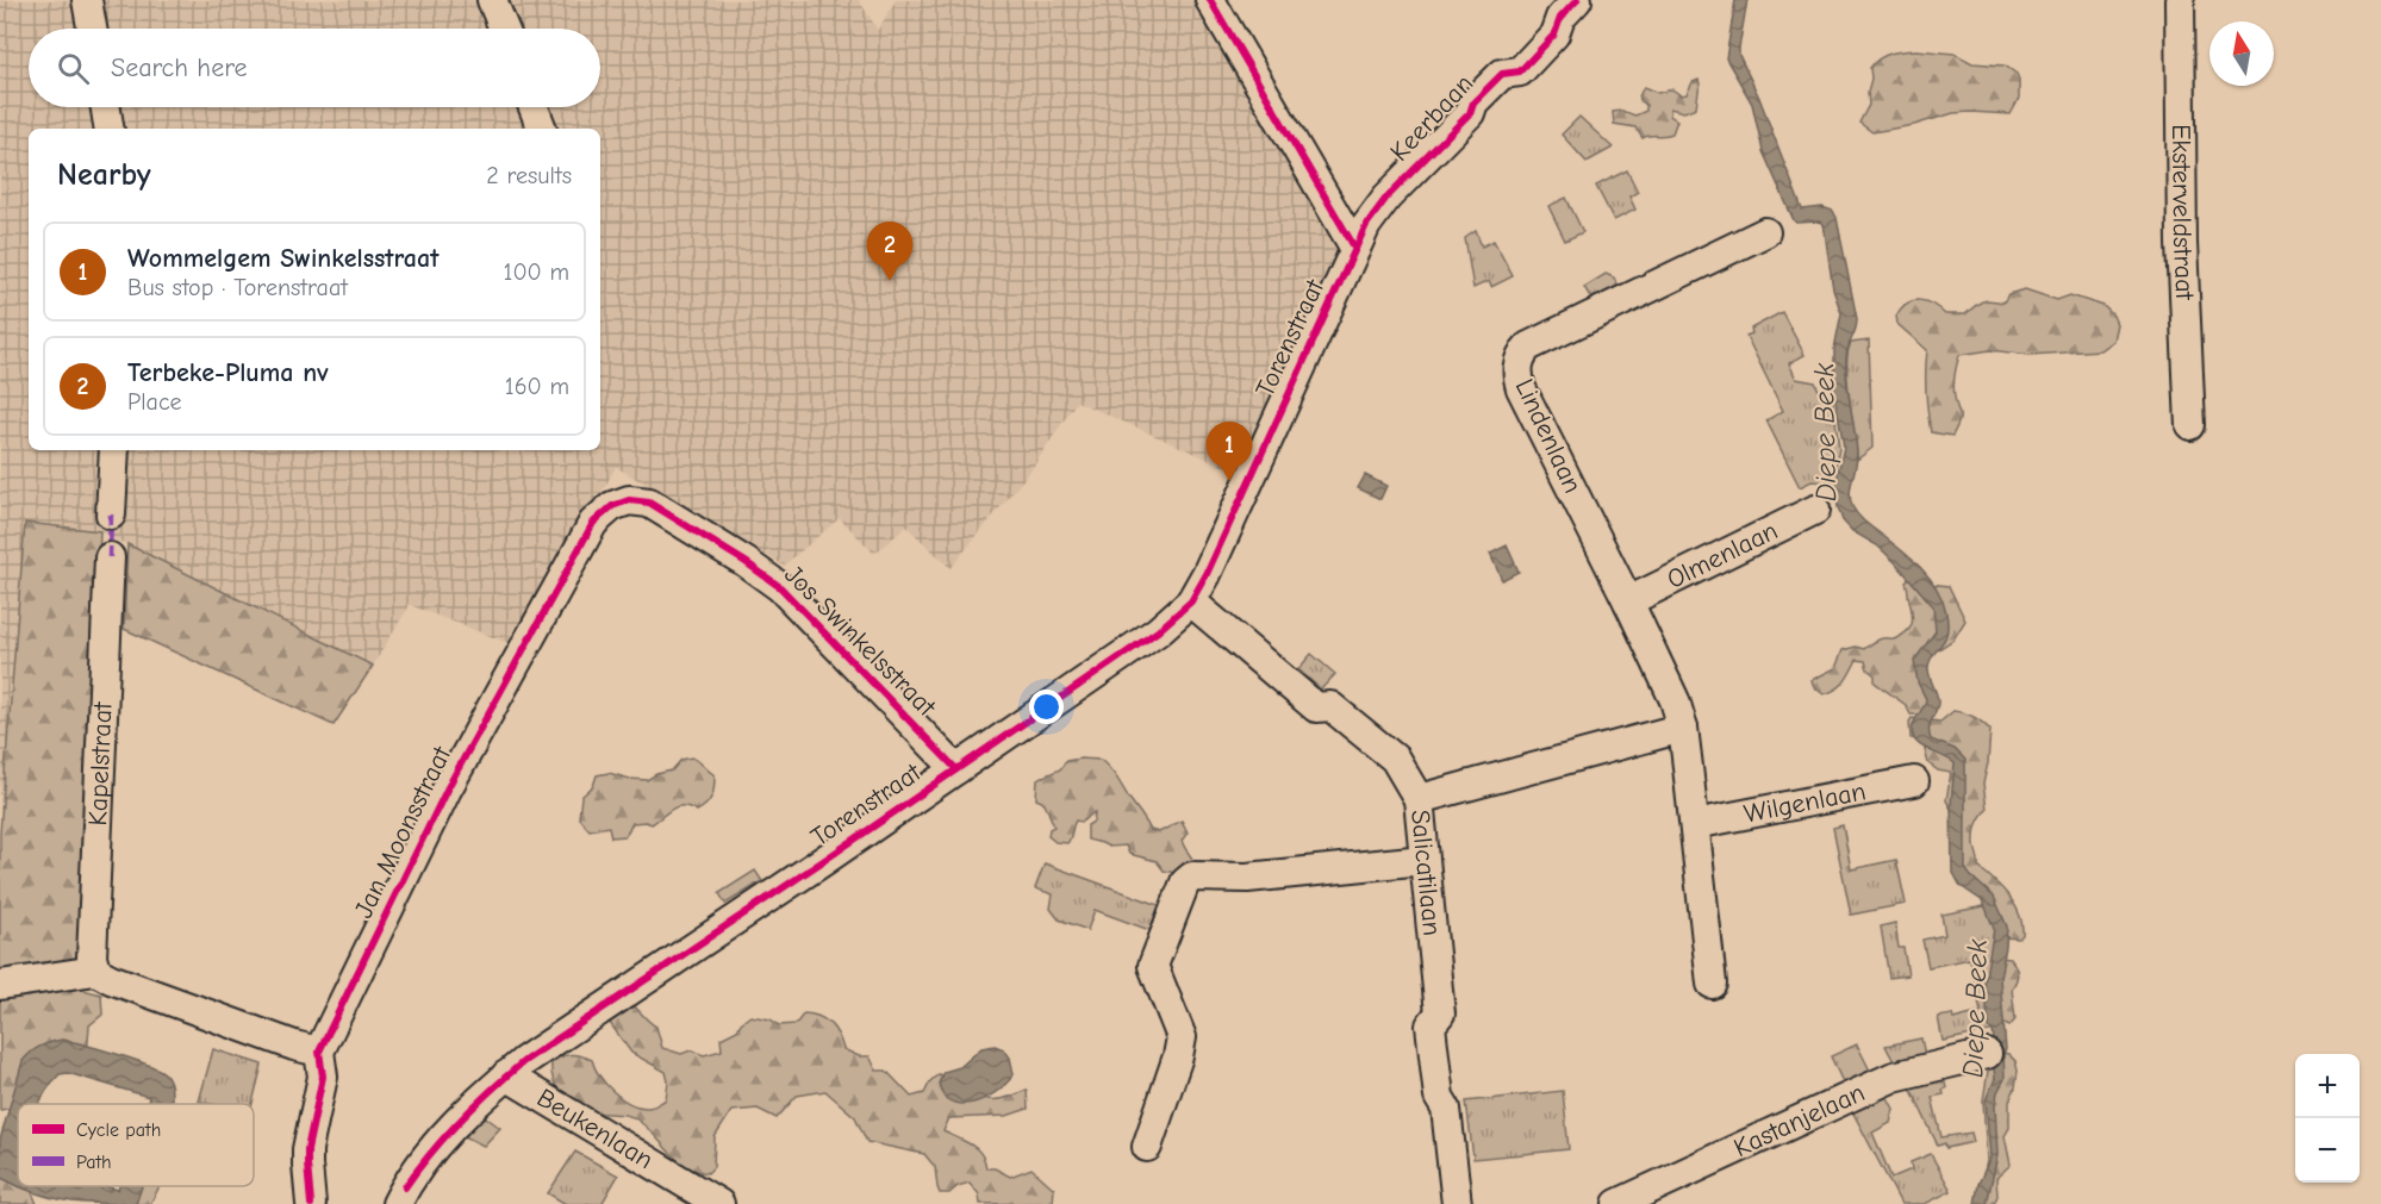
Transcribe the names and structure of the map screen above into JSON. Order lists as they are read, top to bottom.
{
  "streets": {
    "street": [
      "Keerbaan",
      "Eksterveldstraat",
      "Torenstraat",
      "Lindenlaan",
      "Olmenlaan",
      "Jos Swinkelsstraat",
      "Kapelstraat",
      "Wilgenlaan",
      "Jan Moonsstraat",
      "Salicatilaan",
      "Kastanjelaan",
      "Beukenlaan"
    ]
  },
  "crossings": [
    ["Keerbaan", "Torenstraat"],
    ["Torenstraat", "Jos Swinkelsstraat"],
    ["Torenstraat", "Salicatilaan"],
    ["Torenstraat", "Beukenlaan"],
    ["Lindenlaan", "Olmenlaan"],
    ["Lindenlaan", "Wilgenlaan"],
    ["Jos Swinkelsstraat", "Jan Moonsstraat"]
  ],
  "water": ["Diepe Beek"],
  "legend": ["Cycle path", "Path"],
  "north": "top",
  "page": {
    "search": "Search here",
    "heading": ["Nearby", "2 results"],
    "pins": ["2", "1"],
    "list": [
      {
        "mark": "1",
        "name": "Wommelgem Swinkelsstraat",
        "note": "Bus stop · Torenstraat",
        "value": "100 m"
      },
      {
        "mark": "2",
        "name": "Terbeke-Pluma nv",
        "note": "Place",
        "value": "160 m"
      }
    ],
    "map_buttons": ["+", "−"]
  }
}
